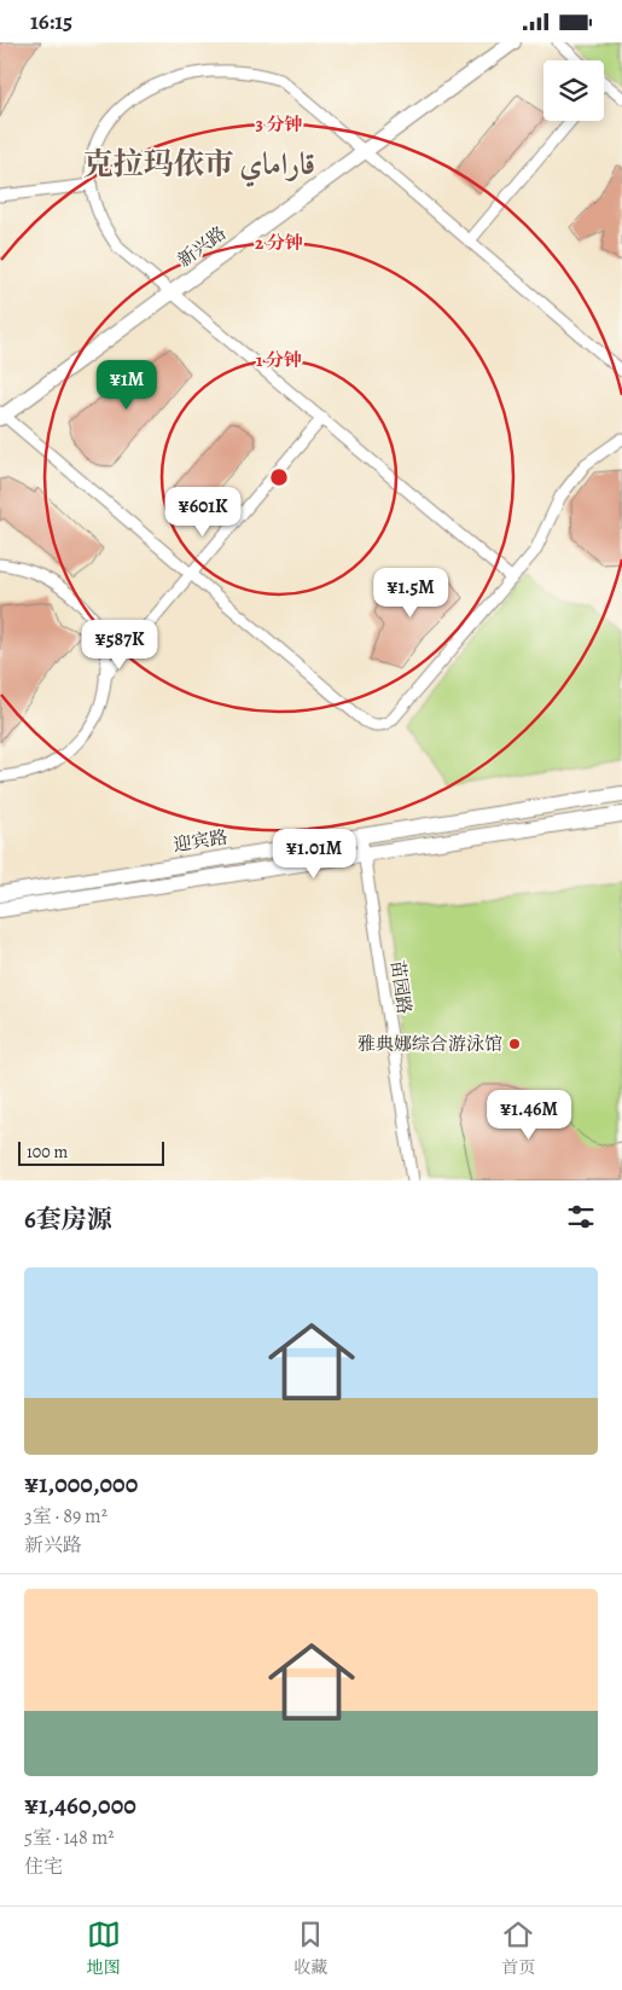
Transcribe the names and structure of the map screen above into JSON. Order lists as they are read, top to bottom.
{
  "streets": {
    "main road": ["新兴路", "迎宾路"],
    "street": ["苗园路"]
  },
  "crossings": [
    ["迎宾路", "苗园路"]
  ],
  "districts": ["克拉玛依市 قاراماي"],
  "places": ["雅典娜综合游泳馆"],
  "scale_bar": "100 m",
  "page": {
    "status": "16:15",
    "price": [
      "¥1M",
      "¥601K",
      "¥1.5M",
      "¥587K",
      "¥1.01M",
      "¥1.46M"
    ],
    "scale": "100 m",
    "heading": "6套房源",
    "list": [
      {
        "name": "¥1,000,000",
        "note": "3室 · 89 m² · 新兴路"
      },
      {
        "name": "¥1,460,000",
        "note": "5室 · 148 m² · 住宅"
      }
    ],
    "tabs": ["地图", "收藏", "首页"]
  },
  "rings": ["3 分钟", "2 分钟", "1 分钟"]
}
